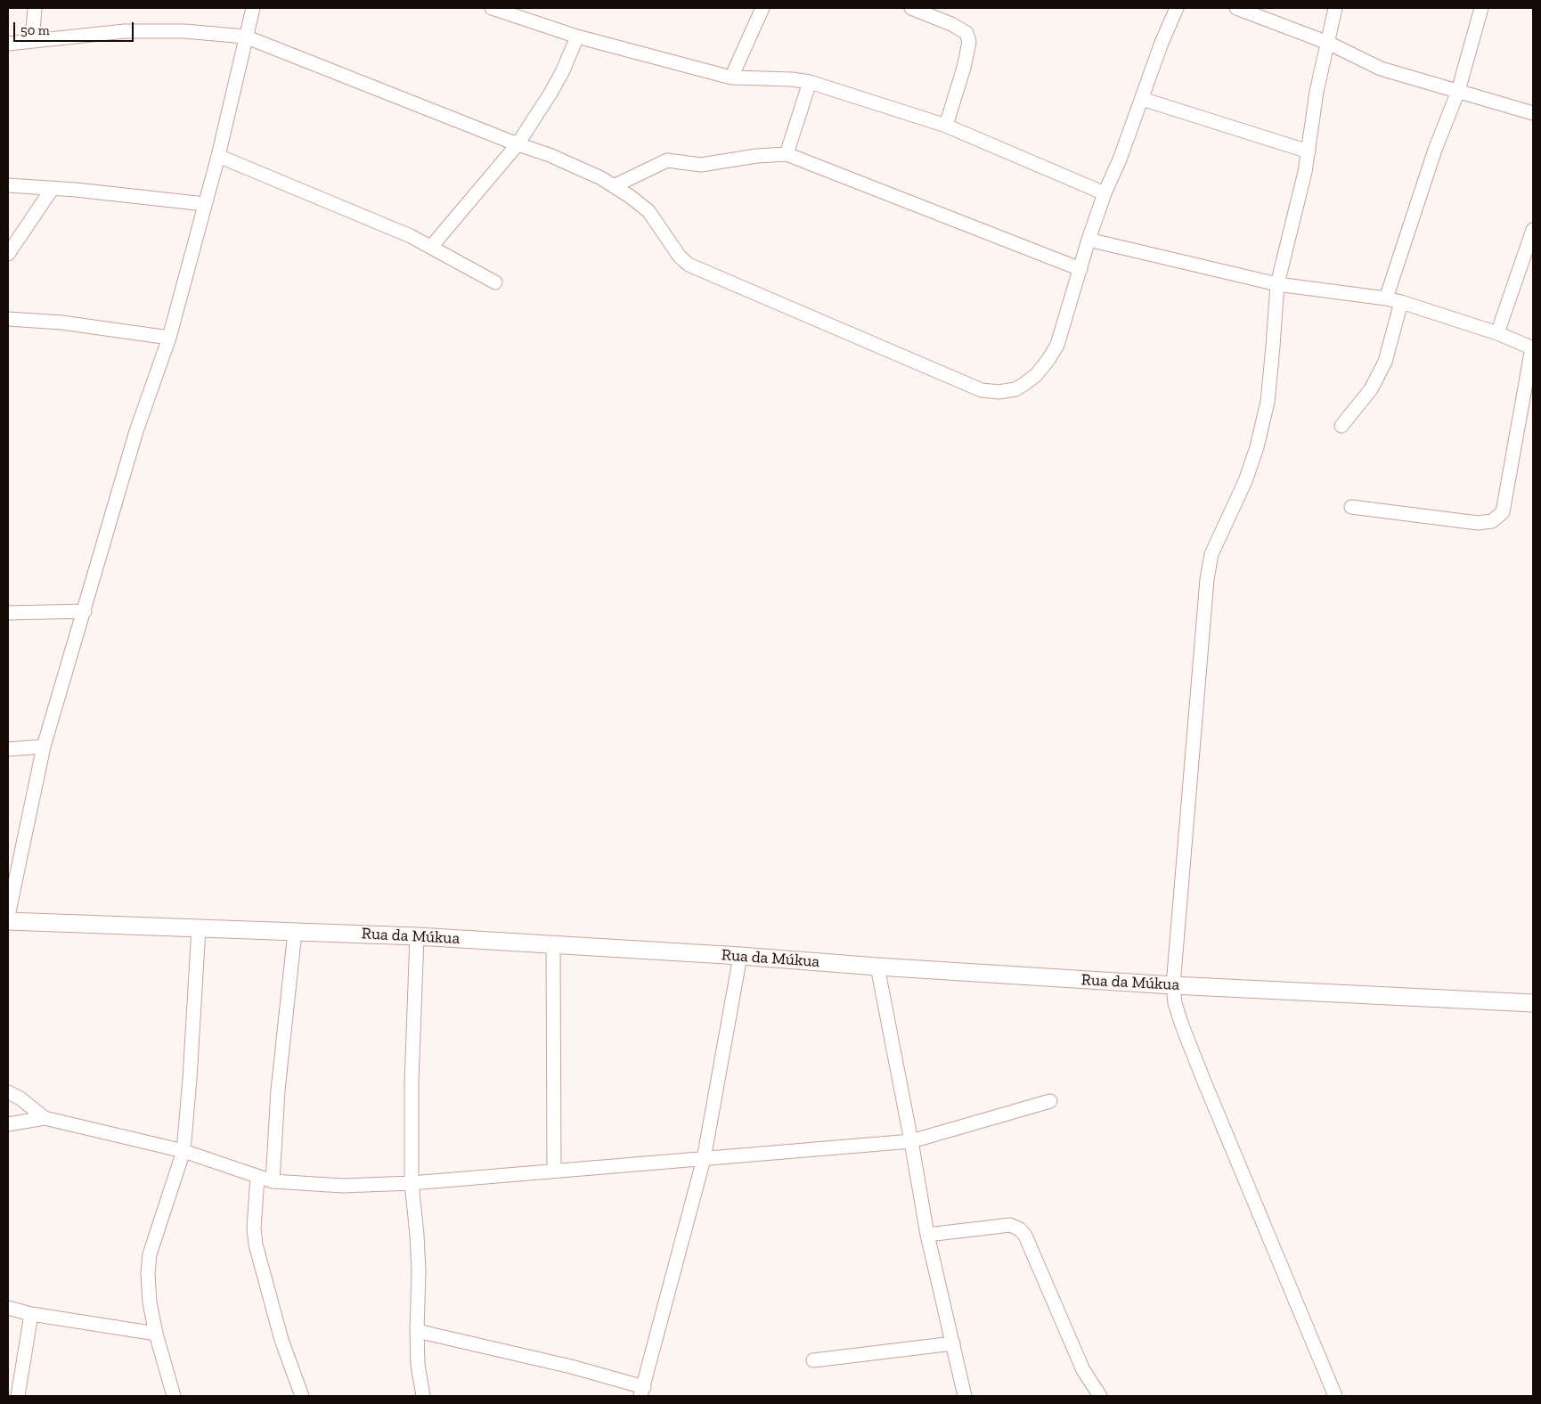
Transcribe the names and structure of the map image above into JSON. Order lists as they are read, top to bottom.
{
  "streets": {
    "street": ["Rua da Múkua"]
  },
  "scale_bar": "50 m"
}
